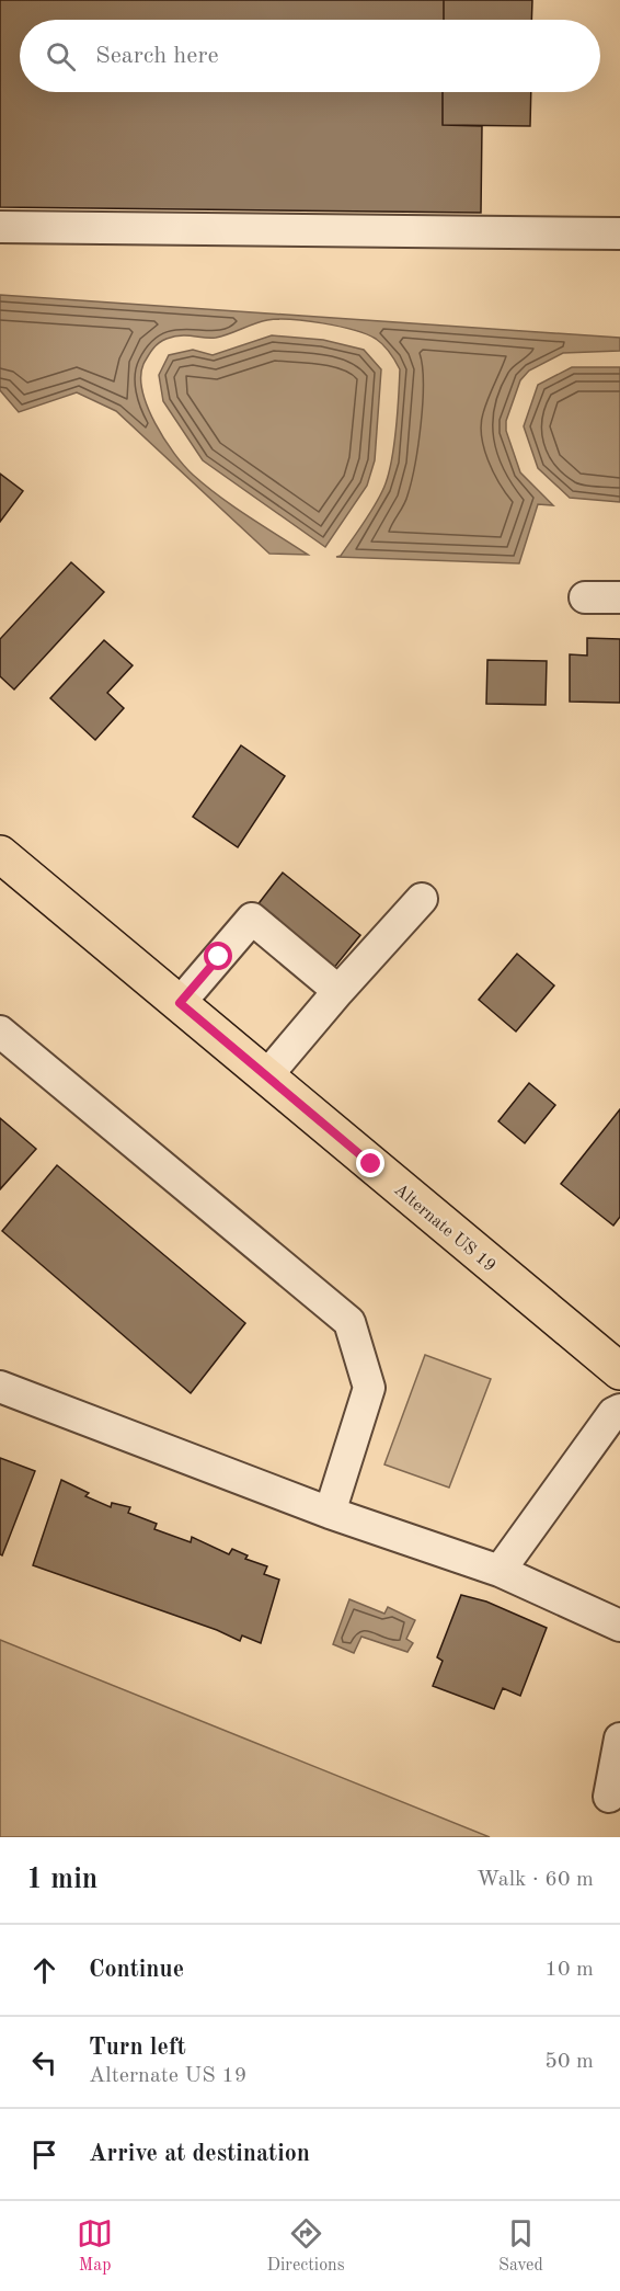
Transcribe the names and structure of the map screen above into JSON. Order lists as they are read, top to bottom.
{
  "streets": {
    "main road": ["Alternate US 19"]
  },
  "page": {
    "search": "Search here",
    "heading": ["1 min", "Walk · 60 m"],
    "list": [
      ["Continue", "10 m"],
      ["Turn left", "Alternate US 19", "50 m"],
      "Arrive at destination"
    ],
    "nav": ["Map", "Directions", "Saved"]
  }
}
